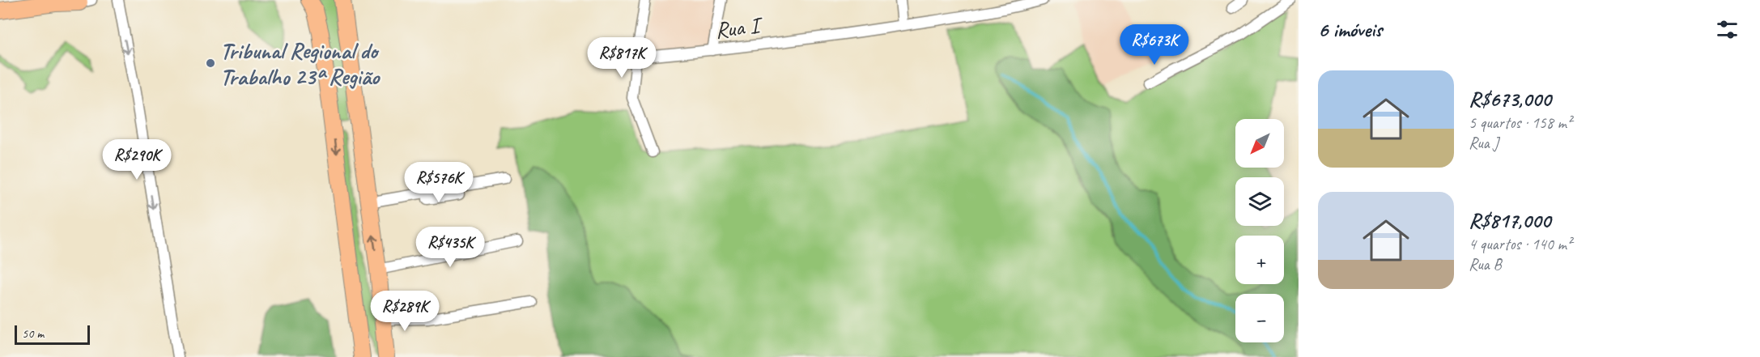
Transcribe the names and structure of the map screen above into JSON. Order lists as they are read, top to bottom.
{
  "streets": {
    "street": ["Rua I"]
  },
  "places": ["Tribunal Regional do Trabalho 23ª Região"],
  "scale_bar": "50 m",
  "north": "bottom left",
  "page": {
    "heading": "6 imóveis",
    "price": [
      "R$673K",
      "R$817K",
      "R$290K",
      "R$576K",
      "R$435K",
      "R$289K"
    ],
    "list": [
      {
        "name": "R$673,000",
        "note": "5 quartos · 158 m² · Rua J"
      },
      {
        "name": "R$817,000",
        "note": "4 quartos · 140 m² · Rua B"
      }
    ],
    "map_buttons": ["+", "−"],
    "scale": "50 m"
  }
}
